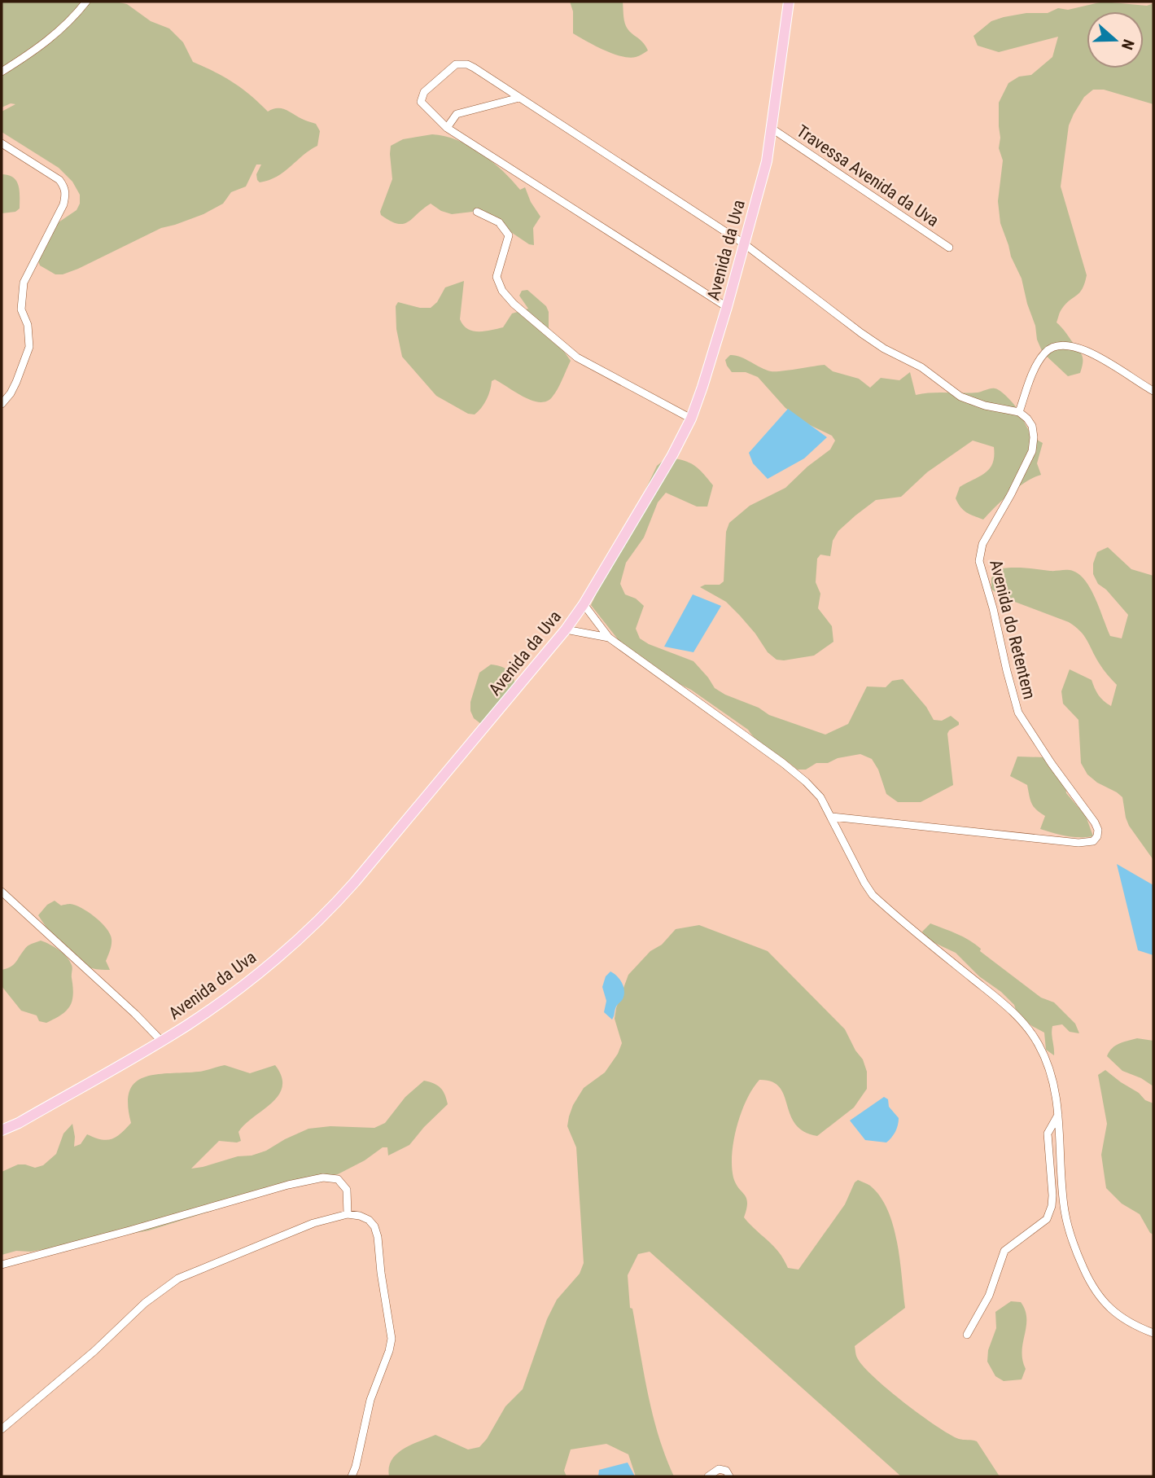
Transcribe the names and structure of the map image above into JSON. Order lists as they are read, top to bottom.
{
  "streets": {
    "main road": ["Avenida da Uva"],
    "street": ["Travessa Avenida da Uva", "Avenida do Retentem"]
  },
  "crossings": [
    ["Travessa Avenida da Uva", "Avenida da Uva"]
  ],
  "north": "right"
}
